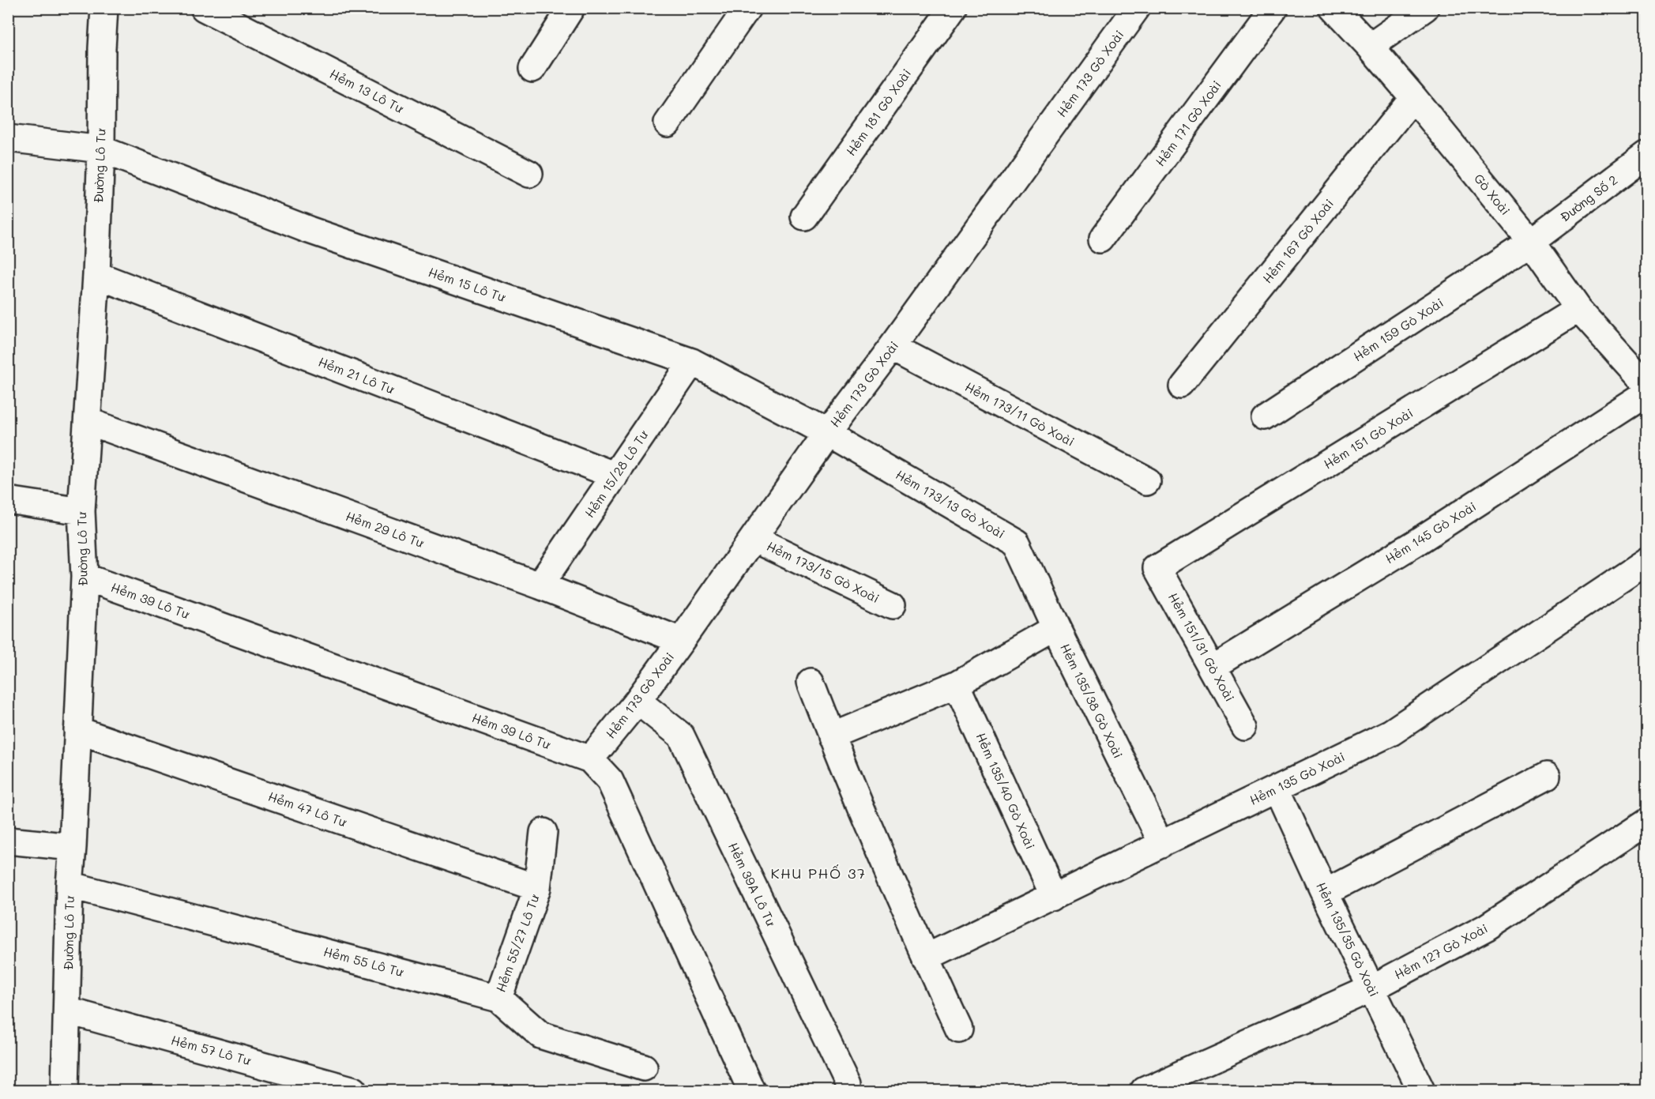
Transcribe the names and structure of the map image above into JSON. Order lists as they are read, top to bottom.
{
  "streets": {
    "street": [
      "Hẻm 173 Gò Xoài",
      "Hẻm 13 Lô Tư",
      "Hẻm 181 Gò Xoài",
      "Hẻm 171 Gò Xoài",
      "Đường Lô Tư",
      "Gò Xoài",
      "Đường Số 2",
      "Hẻm 167 Gò Xoài",
      "Hẻm 15 Lô Tư",
      "Hẻm 159 Gò Xoài",
      "Hẻm 21 Lô Tư",
      "Hẻm 173/11 Gò Xoài",
      "Hẻm 151 Gò Xoài",
      "Hẻm 15/28 Lô Tư",
      "Hẻm 173/13 Gò Xoài",
      "Hẻm 29 Lô Tư",
      "Hẻm 145 Gò Xoài",
      "Hẻm 173/15 Gò Xoài",
      "Hẻm 39 Lô Tư",
      "Hẻm 151/31 Gò Xoài",
      "Hẻm 135/38 Gò Xoài",
      "Hẻm 135 Gò Xoài",
      "Hẻm 135/40 Gò Xoài",
      "Hẻm 47 Lô Tư",
      "Hẻm 39A Lô Tư",
      "Hẻm 135/35 Gò Xoài",
      "Hẻm 55/27 Lô Tư",
      "Hẻm 127 Gò Xoài",
      "Hẻm 55 Lô Tư",
      "Hẻm 57 Lô Tư"
    ]
  },
  "crossings": [
    ["Hẻm 173 Gò Xoài", "Hẻm 15 Lô Tư"],
    ["Hẻm 173 Gò Xoài", "Hẻm 173/11 Gò Xoài"],
    ["Hẻm 173 Gò Xoài", "Hẻm 173/13 Gò Xoài"],
    ["Hẻm 173 Gò Xoài", "Hẻm 29 Lô Tư"],
    ["Hẻm 173 Gò Xoài", "Hẻm 173/15 Gò Xoài"],
    ["Hẻm 173 Gò Xoài", "Hẻm 39 Lô Tư"],
    ["Hẻm 173 Gò Xoài", "Hẻm 39A Lô Tư"],
    ["Đường Lô Tư", "Hẻm 15 Lô Tư"],
    ["Đường Lô Tư", "Hẻm 21 Lô Tư"],
    ["Đường Lô Tư", "Hẻm 29 Lô Tư"],
    ["Đường Lô Tư", "Hẻm 39 Lô Tư"],
    ["Đường Lô Tư", "Hẻm 47 Lô Tư"],
    ["Đường Lô Tư", "Hẻm 55 Lô Tư"],
    ["Đường Lô Tư", "Hẻm 57 Lô Tư"],
    ["Gò Xoài", "Đường Số 2"],
    ["Gò Xoài", "Hẻm 167 Gò Xoài"],
    ["Gò Xoài", "Hẻm 159 Gò Xoài"],
    ["Gò Xoài", "Hẻm 151 Gò Xoài"],
    ["Đường Số 2", "Hẻm 159 Gò Xoài"],
    ["Hẻm 15 Lô Tư", "Hẻm 15/28 Lô Tư"],
    ["Hẻm 15 Lô Tư", "Hẻm 173/13 Gò Xoài"],
    ["Hẻm 21 Lô Tư", "Hẻm 15/28 Lô Tư"],
    ["Hẻm 151 Gò Xoài", "Hẻm 151/31 Gò Xoài"],
    ["Hẻm 15/28 Lô Tư", "Hẻm 29 Lô Tư"],
    ["Hẻm 173/13 Gò Xoài", "Hẻm 135/38 Gò Xoài"],
    ["Hẻm 145 Gò Xoài", "Hẻm 151/31 Gò Xoài"],
    ["Hẻm 135/38 Gò Xoài", "Hẻm 135 Gò Xoài"],
    ["Hẻm 135/38 Gò Xoài", "Hẻm 135/40 Gò Xoài"],
    ["Hẻm 135 Gò Xoài", "Hẻm 135/40 Gò Xoài"],
    ["Hẻm 135 Gò Xoài", "Hẻm 135/35 Gò Xoài"],
    ["Hẻm 47 Lô Tư", "Hẻm 55/27 Lô Tư"],
    ["Hẻm 135/35 Gò Xoài", "Hẻm 127 Gò Xoài"],
    ["Hẻm 55/27 Lô Tư", "Hẻm 55 Lô Tư"]
  ],
  "districts": ["KHU PHỐ 37"]
}
